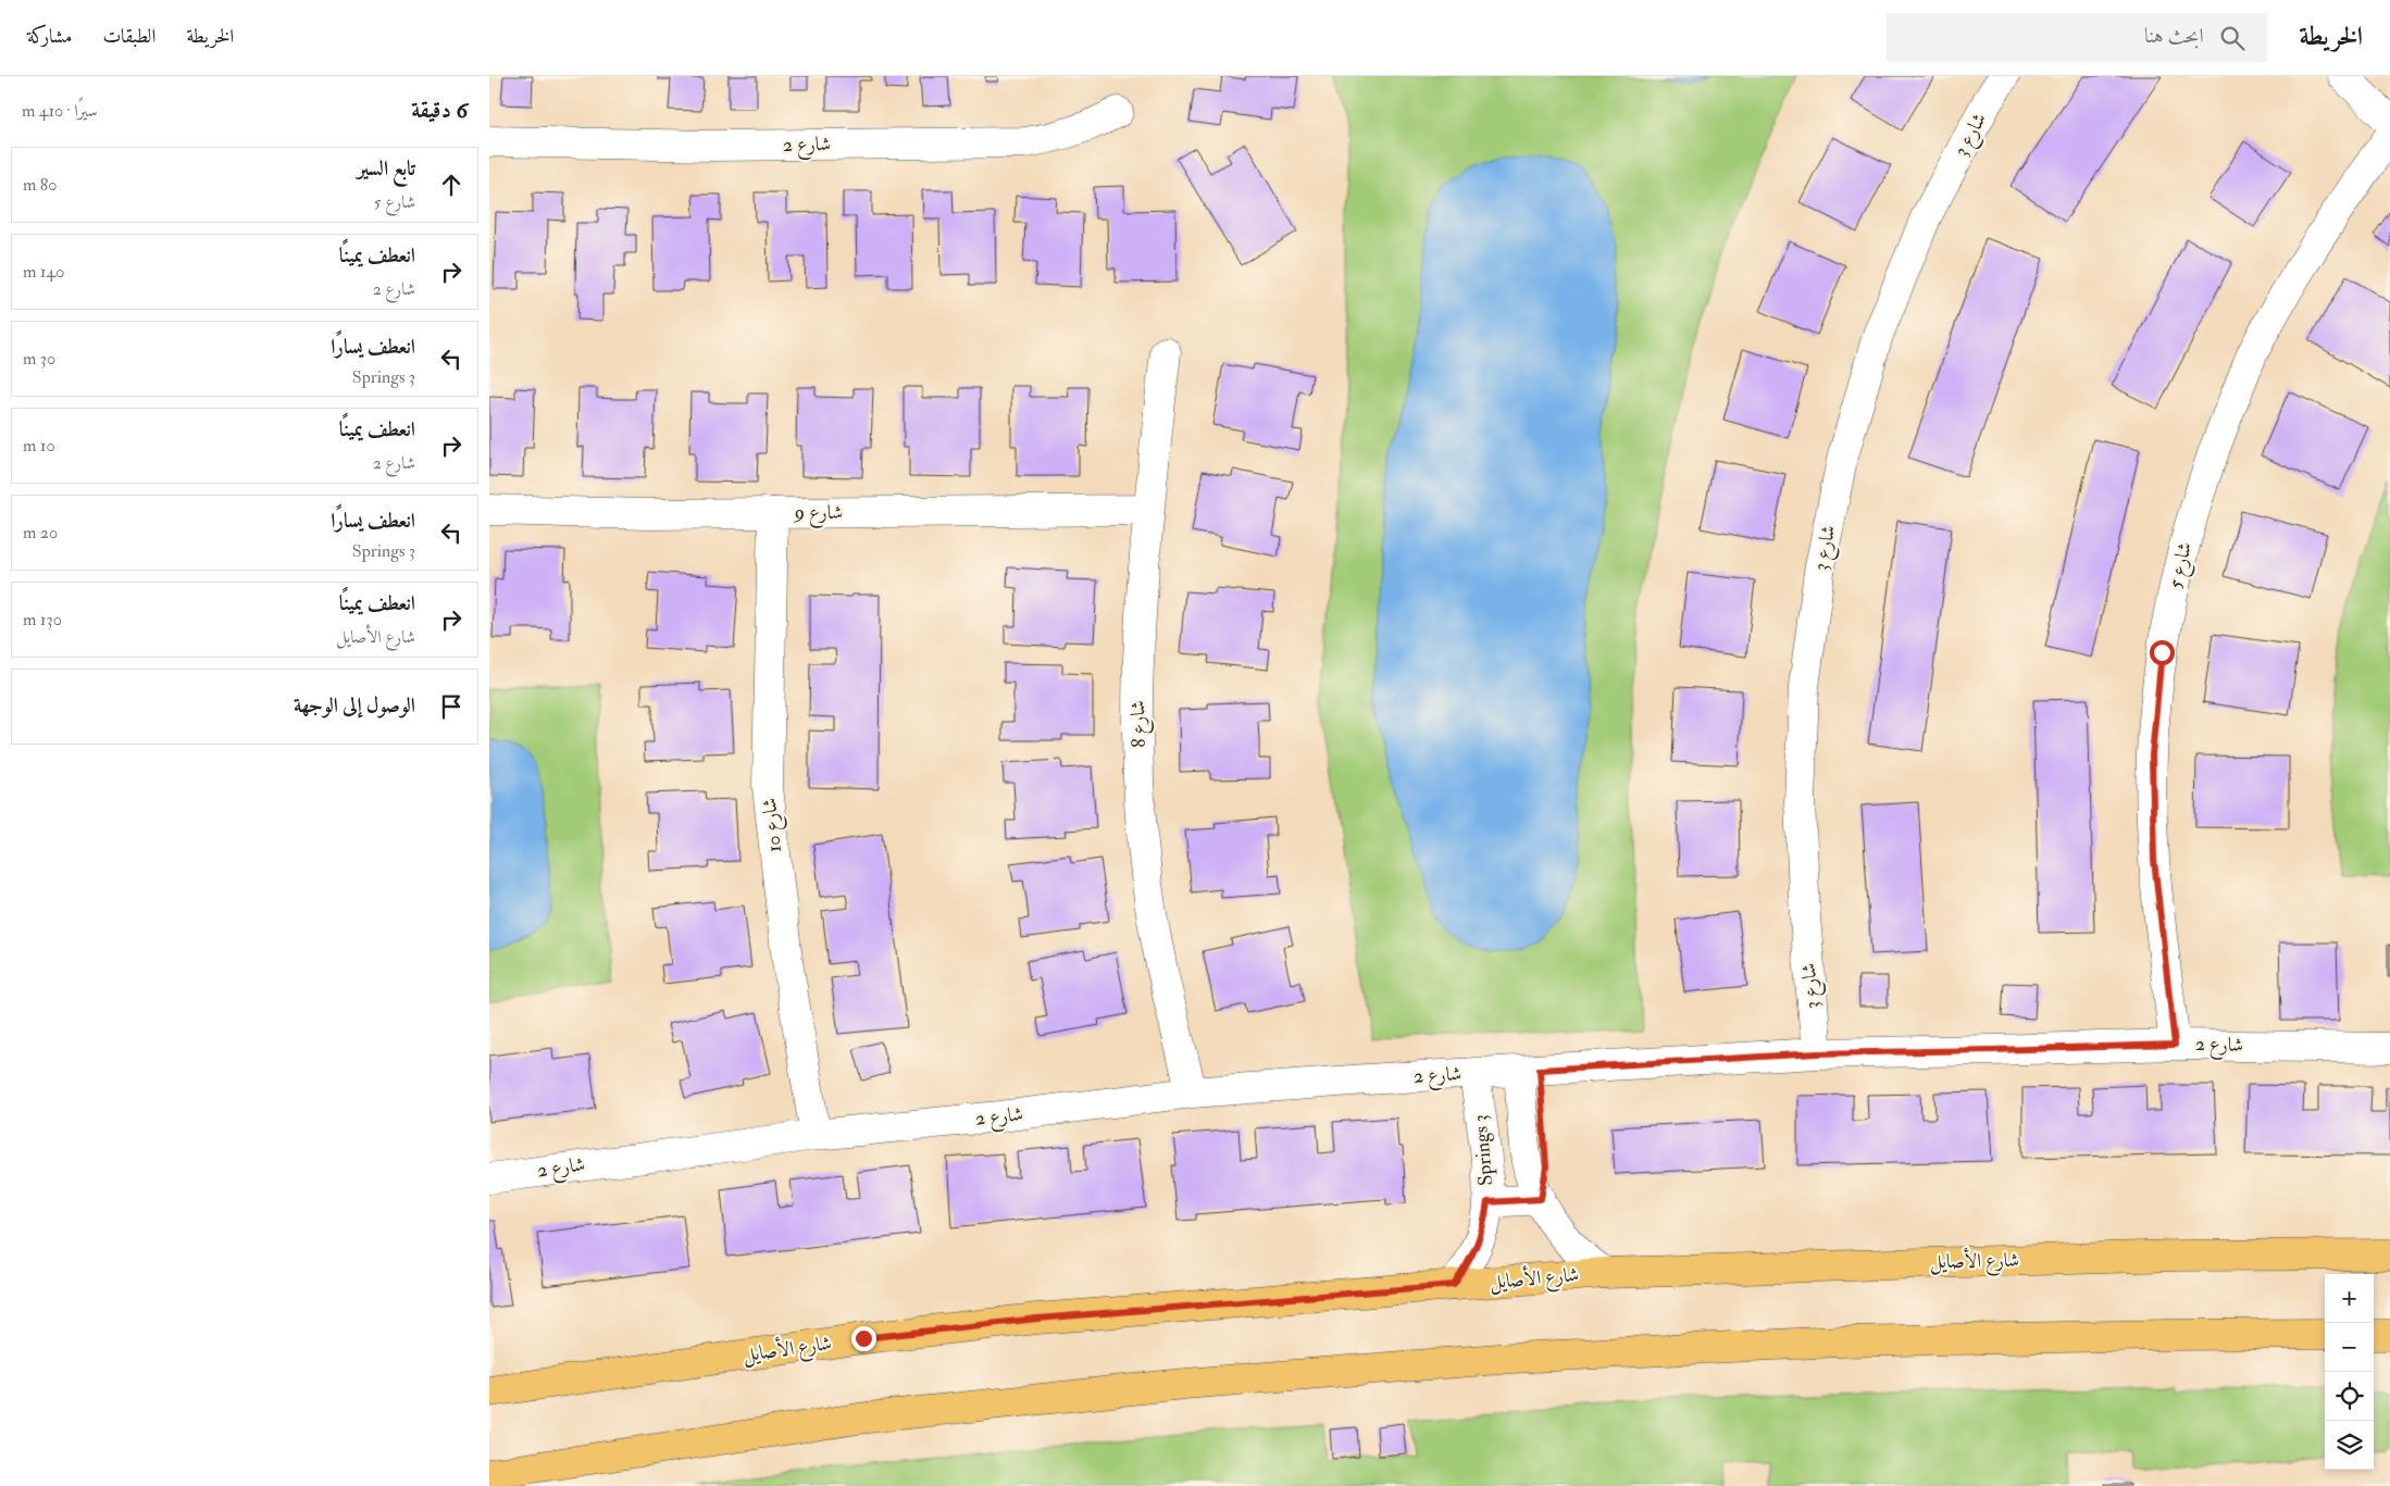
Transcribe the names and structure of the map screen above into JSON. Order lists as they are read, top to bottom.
{
  "streets": {
    "main road": ["شارع الأصايل"],
    "street": [
      "شارع 3",
      "شارع 2",
      "شارع 9",
      "شارع 5",
      "شارع 8",
      "شارع 10",
      "Springs 3"
    ]
  },
  "crossings": [
    ["شارع 3", "شارع 2"],
    ["شارع 2", "شارع 5"],
    ["شارع 2", "شارع 8"],
    ["شارع 2", "شارع 10"],
    ["شارع 2", "Springs 3"],
    ["شارع 9", "شارع 8"],
    ["شارع 9", "شارع 10"],
    ["Springs 3", "شارع الأصايل"]
  ],
  "page": {
    "header": "الخريطة",
    "search": "ابحث هنا",
    "nav": ["الخريطة", "الطبقات", "مشاركة"],
    "heading": ["6 دقيقة", "سيرًا · 410 m"],
    "list": [
      ["تابع السير", "شارع 5", "80 m"],
      ["انعطف يمينًا", "شارع 2", "140 m"],
      ["انعطف يسارًا", "Springs 3", "30 m"],
      ["انعطف يمينًا", "شارع 2", "10 m"],
      ["انعطف يسارًا", "Springs 3", "20 m"],
      ["انعطف يمينًا", "شارع الأصايل", "130 m"],
      "الوصول إلى الوجهة"
    ],
    "map_buttons": ["+", "−"]
  }
}
